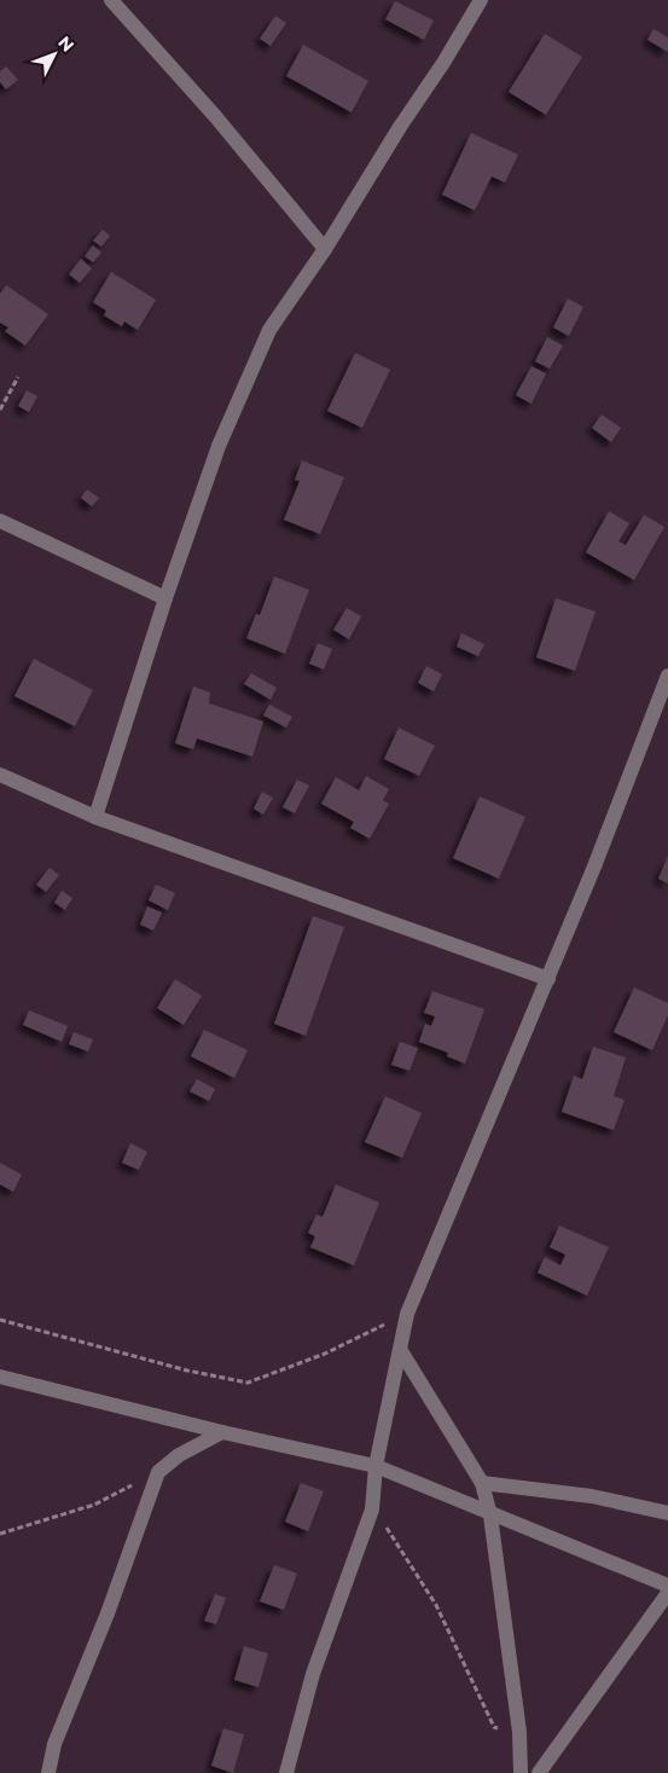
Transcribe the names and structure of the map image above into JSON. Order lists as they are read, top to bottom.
{
  "north": "top right"
}
